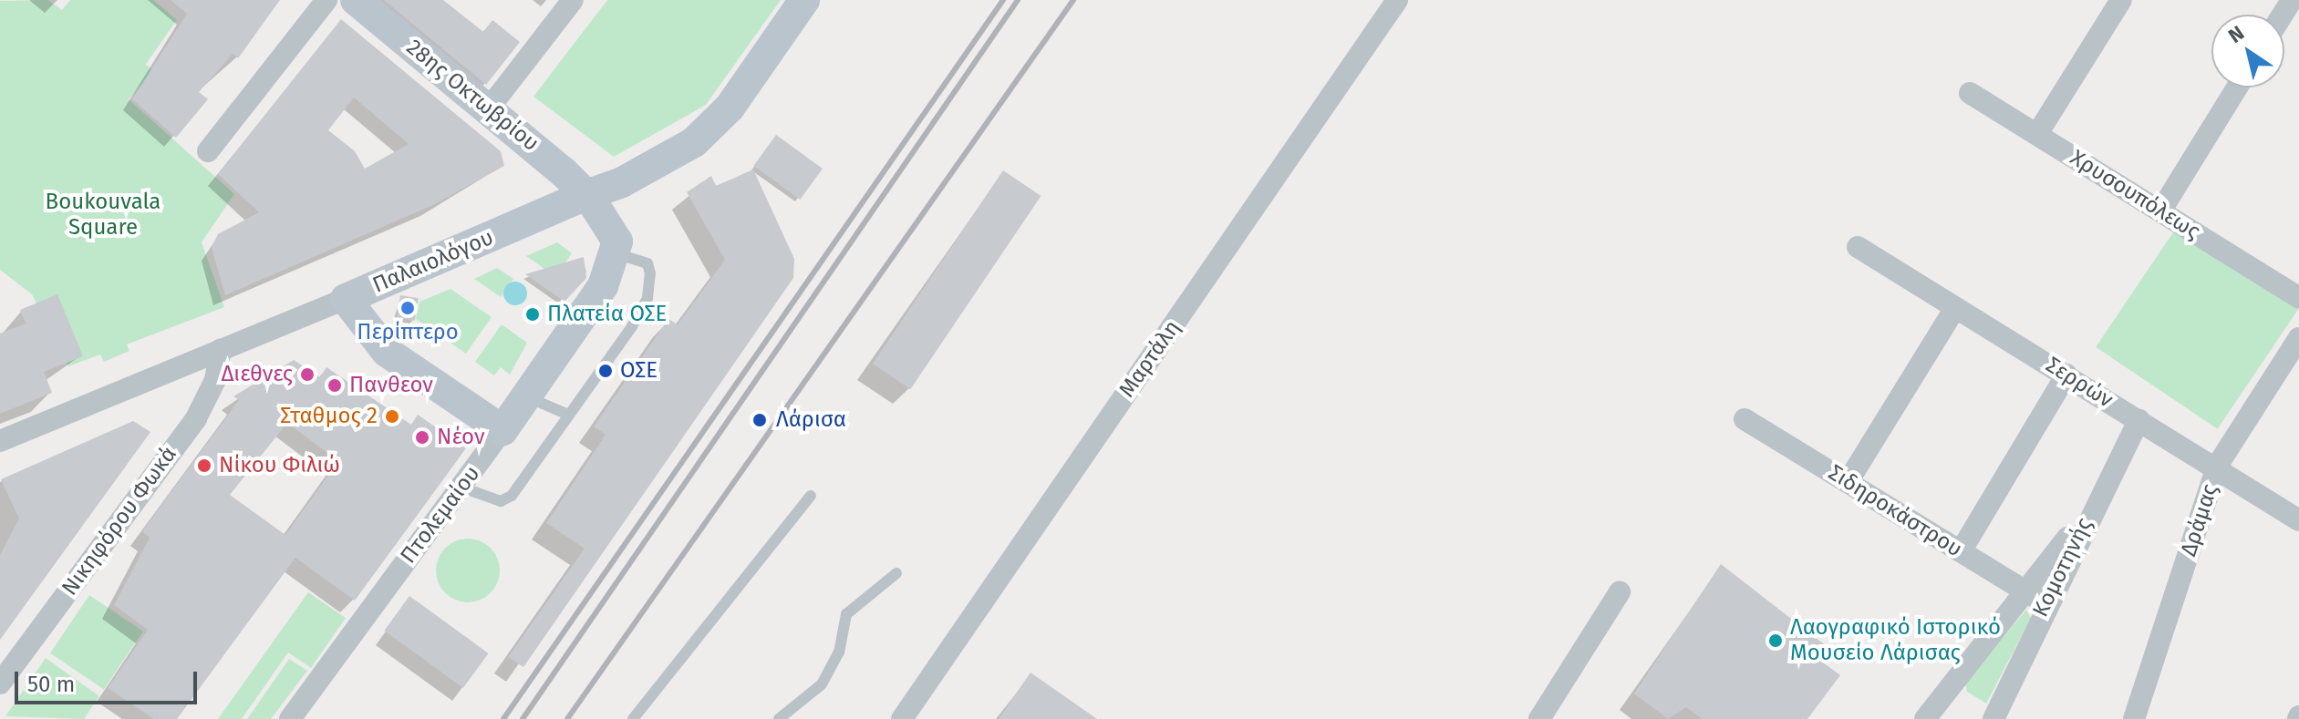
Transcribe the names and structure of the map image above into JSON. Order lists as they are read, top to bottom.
{
  "streets": {
    "street": [
      "28ης Οκτωβρίου",
      "Χρυσουπόλεως",
      "Παλαιολόγου",
      "Μαρτάλη",
      "Σερρών",
      "Σιδηροκάστρου",
      "Πτολεμαίου",
      "Δράμας",
      "Νικηφόρου Φωκά",
      "Κομοτηνής"
    ]
  },
  "crossings": [
    ["28ης Οκτωβρίου", "Παλαιολόγου"],
    ["Παλαιολόγου", "Νικηφόρου Φωκά"],
    ["Σερρών", "Δράμας"],
    ["Σερρών", "Κομοτηνής"],
    ["Σιδηροκάστρου", "Κομοτηνής"]
  ],
  "parks": ["Boukouvala Square"],
  "places": [
    "Περίπτερο",
    "Πλατεία ΟΣΕ",
    "ΟΣΕ",
    "Διεθνες",
    "Πανθεον",
    "Σταθμος 2",
    "Λάρισα",
    "Νέον",
    "Νίκου Φιλιώ",
    "Λαογραφικό Ιστορικό Μουσείο Λάρισας"
  ],
  "scale_bar": "50 m",
  "north": "top left"
}
